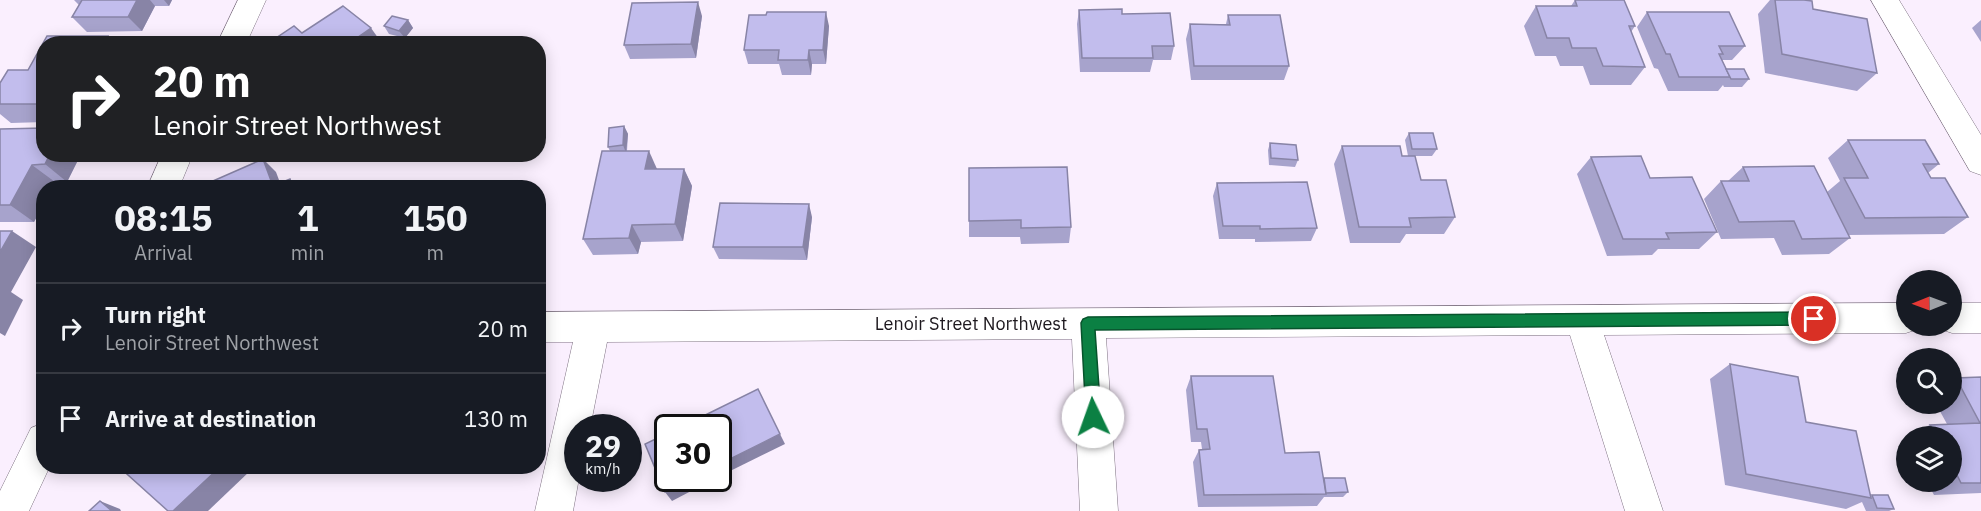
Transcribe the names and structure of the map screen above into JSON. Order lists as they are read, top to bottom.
{
  "streets": {
    "street": ["Lenoir Street Northwest"]
  },
  "north": "left",
  "page": {
    "turn": ["20 m", "Lenoir Street Northwest"],
    "eta": [
      "08:15",
      "Arrival",
      "1",
      "min",
      "150",
      "m"
    ],
    "list": [
      {
        "name": "Turn right",
        "note": "Lenoir Street Northwest",
        "value": "20 m"
      },
      {
        "name": "Arrive at destination",
        "value": "130 m"
      }
    ],
    "speed": "29 km/h",
    "limit": "30"
  }
}
